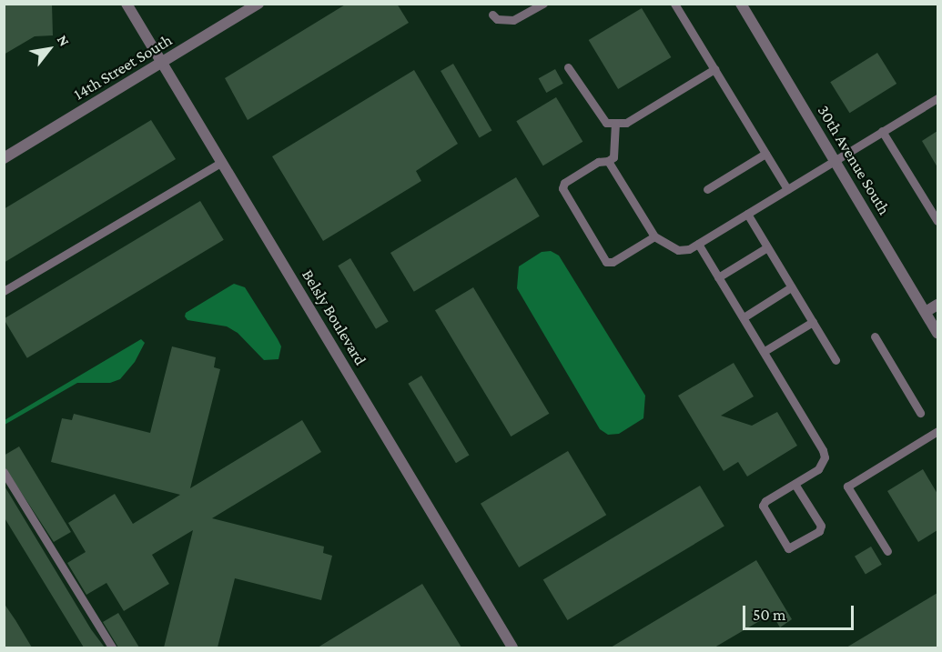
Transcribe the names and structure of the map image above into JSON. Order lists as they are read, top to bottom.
{
  "streets": {
    "street": ["14th Street South", "30th Avenue South", "Belsly Boulevard"]
  },
  "crossings": [
    ["14th Street South", "Belsly Boulevard"]
  ],
  "scale_bar": "50 m",
  "north": "top right"
}
